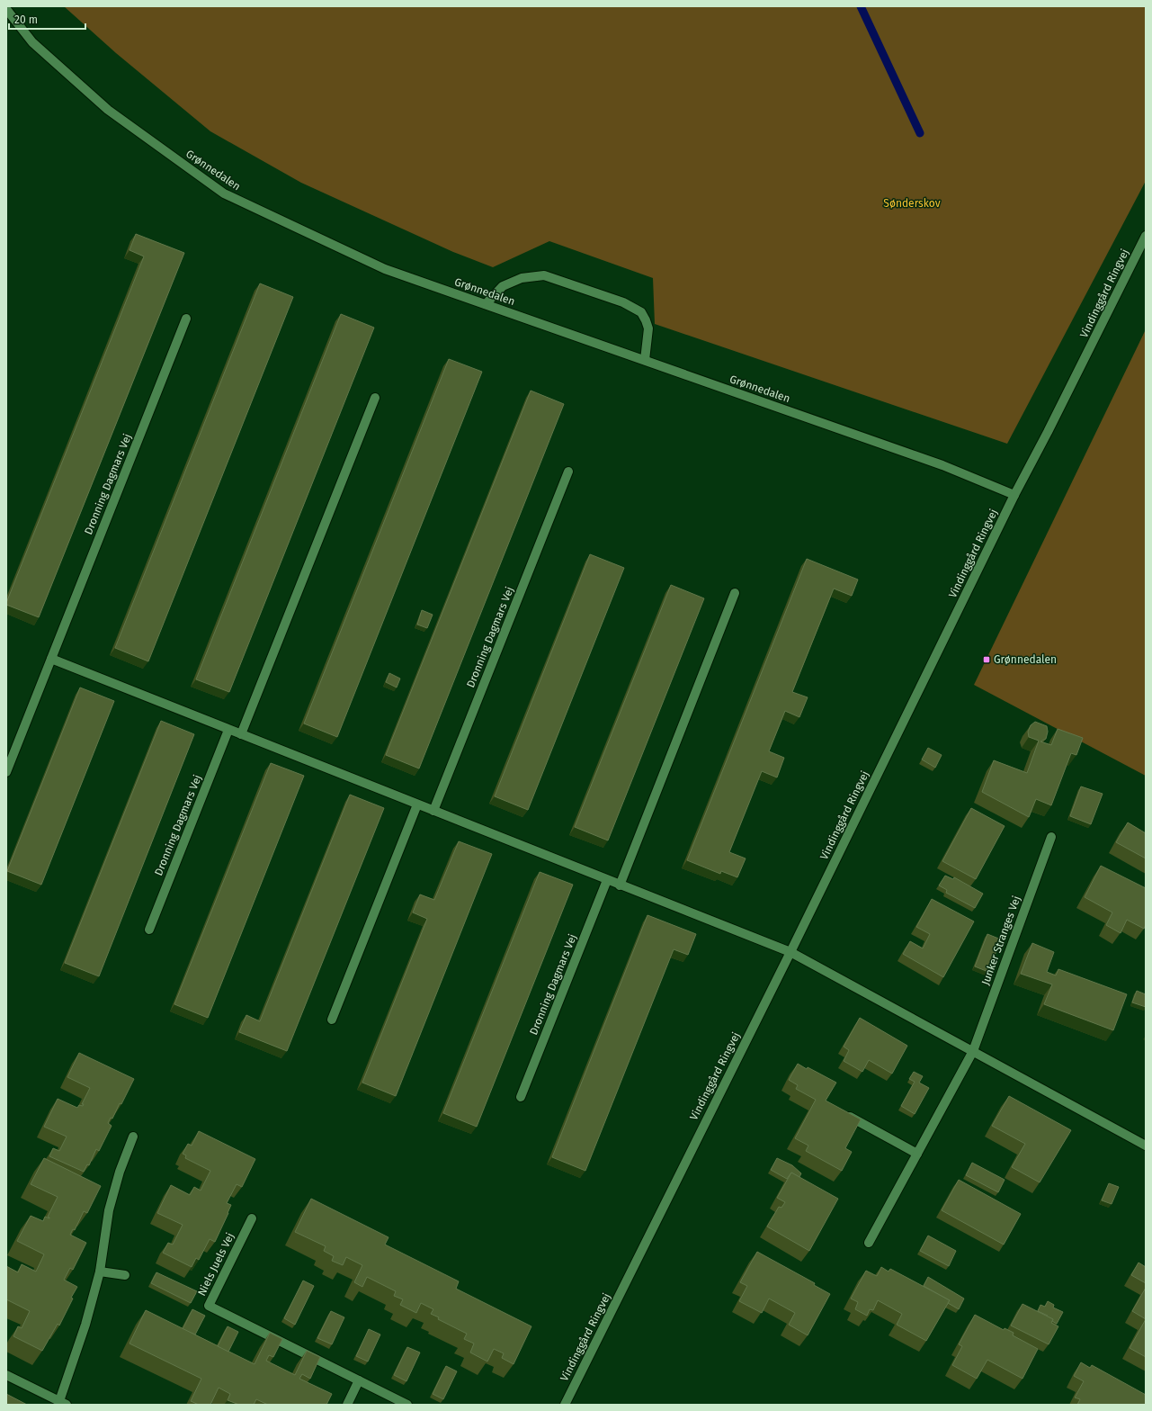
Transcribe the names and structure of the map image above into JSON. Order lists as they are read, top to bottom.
{
  "streets": {
    "street": [
      "Grønnedalen",
      "Vindinggård Ringvej",
      "Dronning Dagmars Vej",
      "Junker Stranges Vej",
      "Niels Juels Vej"
    ]
  },
  "crossings": [
    ["Grønnedalen", "Vindinggård Ringvej"]
  ],
  "parks": ["Sønderskov"],
  "places": {
    "transit": ["Grønnedalen"]
  },
  "scale_bar": "20 m"
}
